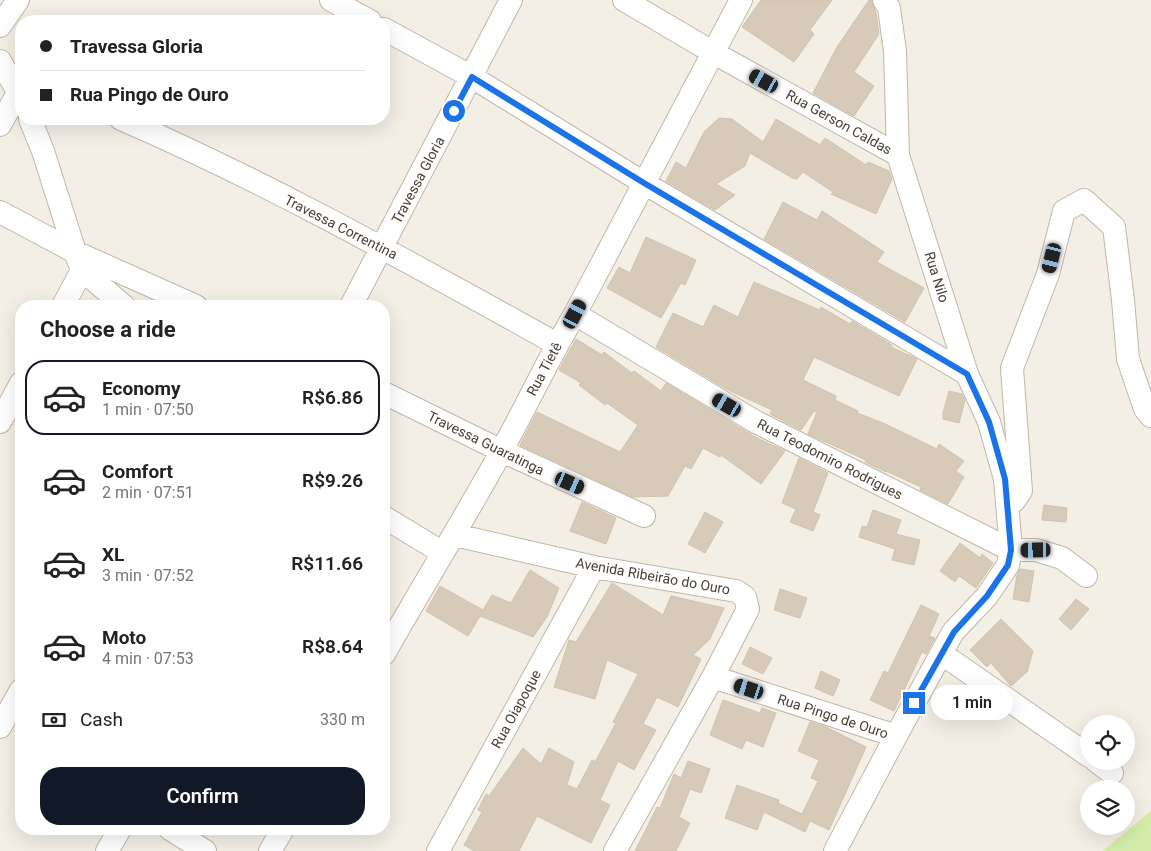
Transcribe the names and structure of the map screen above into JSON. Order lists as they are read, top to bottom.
{
  "streets": {
    "street": [
      "Rua Gerson Caldas",
      "Travessa Gloria",
      "Travessa Correntina",
      "Rua Nilo",
      "Rua Tietê",
      "Travessa Guaratinga",
      "Rua Teodomiro Rodrigues",
      "Avenida Ribeirão do Ouro",
      "Rua Oiapoque",
      "Rua Pingo de Ouro"
    ]
  },
  "crossings": [
    ["Rua Gerson Caldas", "Rua Nilo"],
    ["Rua Gerson Caldas", "Rua Tietê"],
    ["Travessa Gloria", "Travessa Correntina"],
    ["Travessa Correntina", "Rua Tietê"],
    ["Rua Nilo", "Rua Teodomiro Rodrigues"],
    ["Rua Nilo", "Rua Pingo de Ouro"],
    ["Rua Tietê", "Travessa Guaratinga"],
    ["Rua Tietê", "Rua Teodomiro Rodrigues"],
    ["Rua Tietê", "Avenida Ribeirão do Ouro"],
    ["Rua Teodomiro Rodrigues", "Rua Pingo de Ouro"],
    ["Avenida Ribeirão do Ouro", "Rua Oiapoque"],
    ["Avenida Ribeirão do Ouro", "Rua Pingo de Ouro"]
  ],
  "page": {
    "banner": ["Travessa Gloria", "Rua Pingo de Ouro"],
    "heading": "Choose a ride",
    "list": [
      {
        "name": "Economy",
        "note": "1 min · 07:50",
        "value": "R$6.86"
      },
      {
        "name": "Comfort",
        "note": "2 min · 07:51",
        "value": "R$9.26"
      },
      {
        "name": "XL",
        "note": "3 min · 07:52",
        "value": "R$11.66"
      },
      {
        "name": "Moto",
        "note": "4 min · 07:53",
        "value": "R$8.64"
      }
    ],
    "bubble": "1 min",
    "pay": ["Cash", "330 m"],
    "buttons": "Confirm"
  }
}
